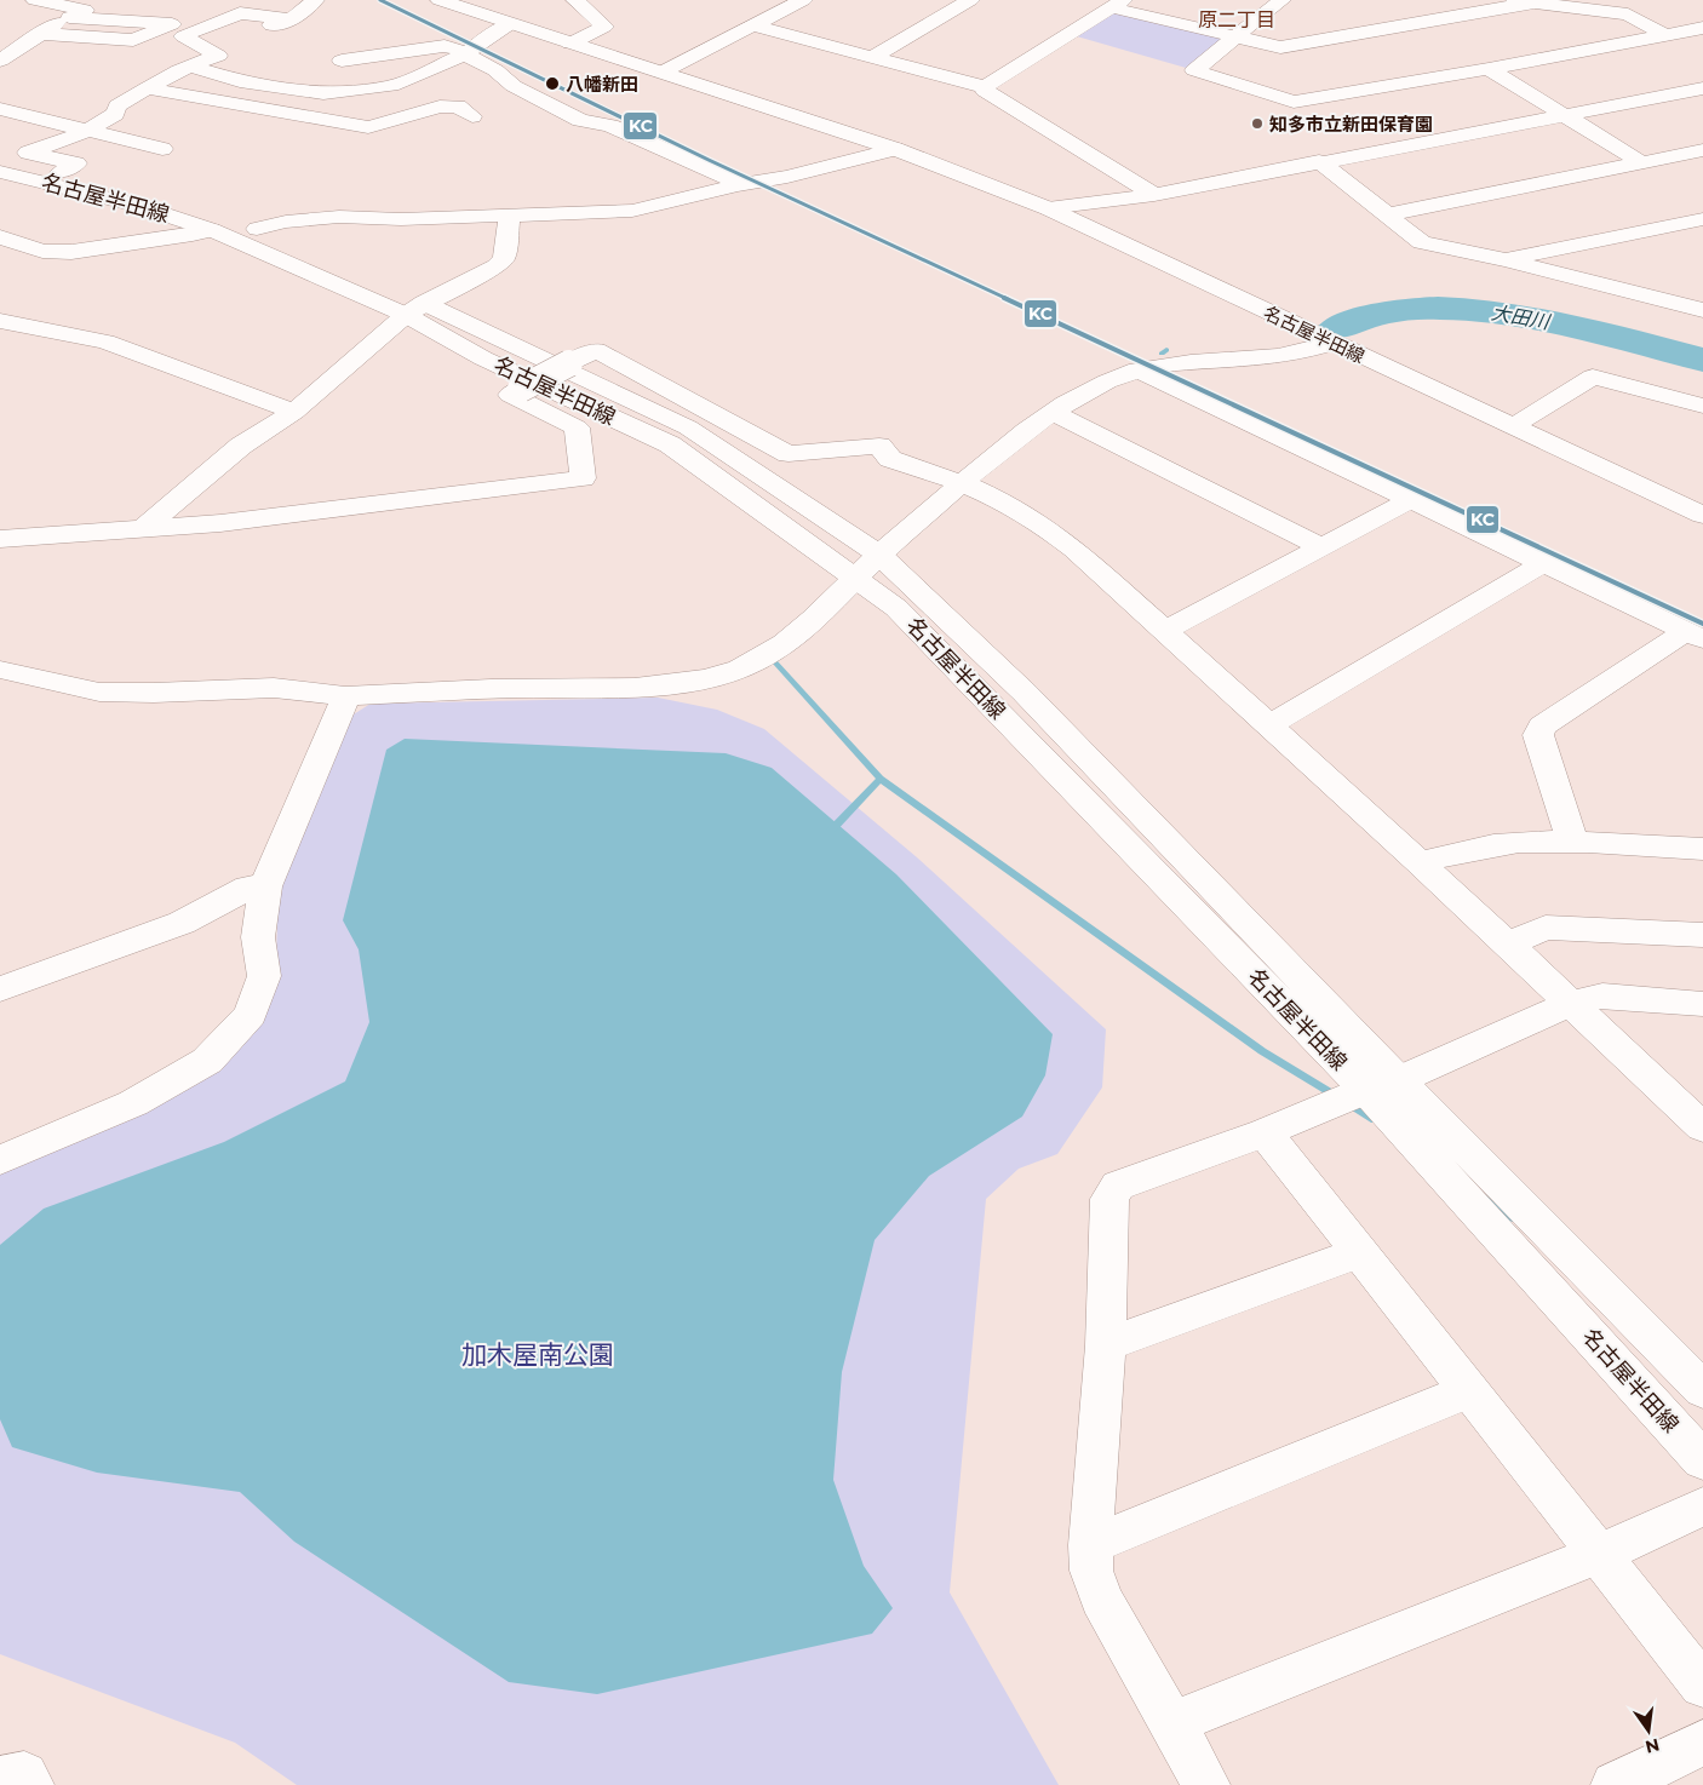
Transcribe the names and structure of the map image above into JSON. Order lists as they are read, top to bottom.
{
  "streets": {
    "street": ["名古屋半田線"]
  },
  "districts": ["原二丁目"],
  "water": ["大田川"],
  "parks": ["加木屋南公園"],
  "places": ["八幡新田", "知多市立新田保育園"],
  "lines": ["transit line KC"],
  "north": "bottom"
}
